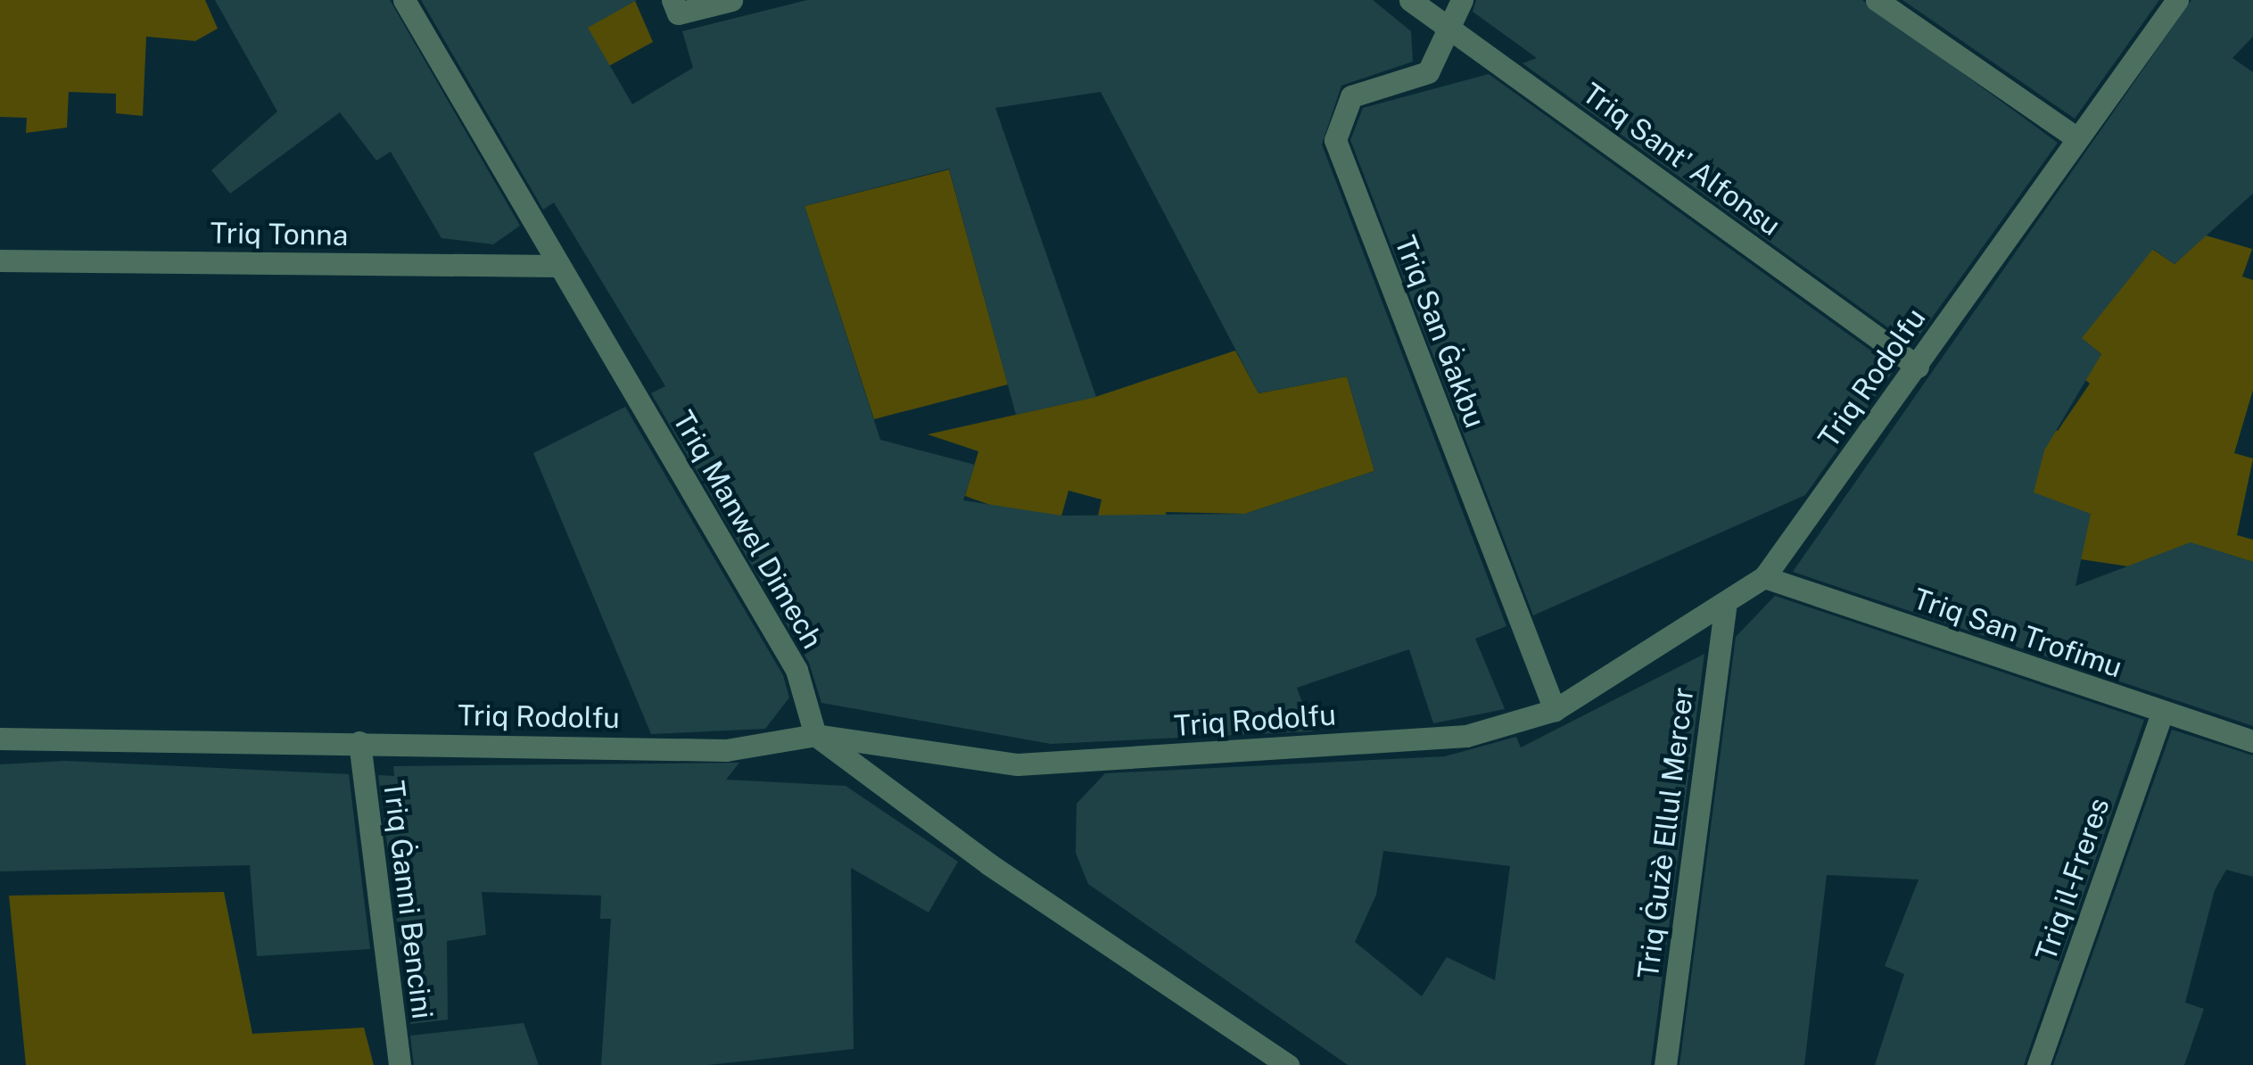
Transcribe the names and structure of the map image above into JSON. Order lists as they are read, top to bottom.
{
  "streets": {
    "street": [
      "Triq Sant' Alfonsu",
      "Triq Tonna",
      "Triq San Ġakbu",
      "Triq Rodolfu",
      "Triq Manwel Dimech",
      "Triq San Trofimu",
      "Triq Ġużè Ellul Mercer",
      "Triq il-Freres",
      "Triq Ġanni Bencini"
    ]
  },
  "crossings": [
    ["Triq Sant' Alfonsu", "Triq San Ġakbu"],
    ["Triq Sant' Alfonsu", "Triq Rodolfu"],
    ["Triq Tonna", "Triq Manwel Dimech"],
    ["Triq San Ġakbu", "Triq Rodolfu"],
    ["Triq Rodolfu", "Triq Manwel Dimech"],
    ["Triq Rodolfu", "Triq San Trofimu"],
    ["Triq Rodolfu", "Triq Ġużè Ellul Mercer"],
    ["Triq Rodolfu", "Triq Ġanni Bencini"],
    ["Triq San Trofimu", "Triq il-Freres"]
  ]
}
